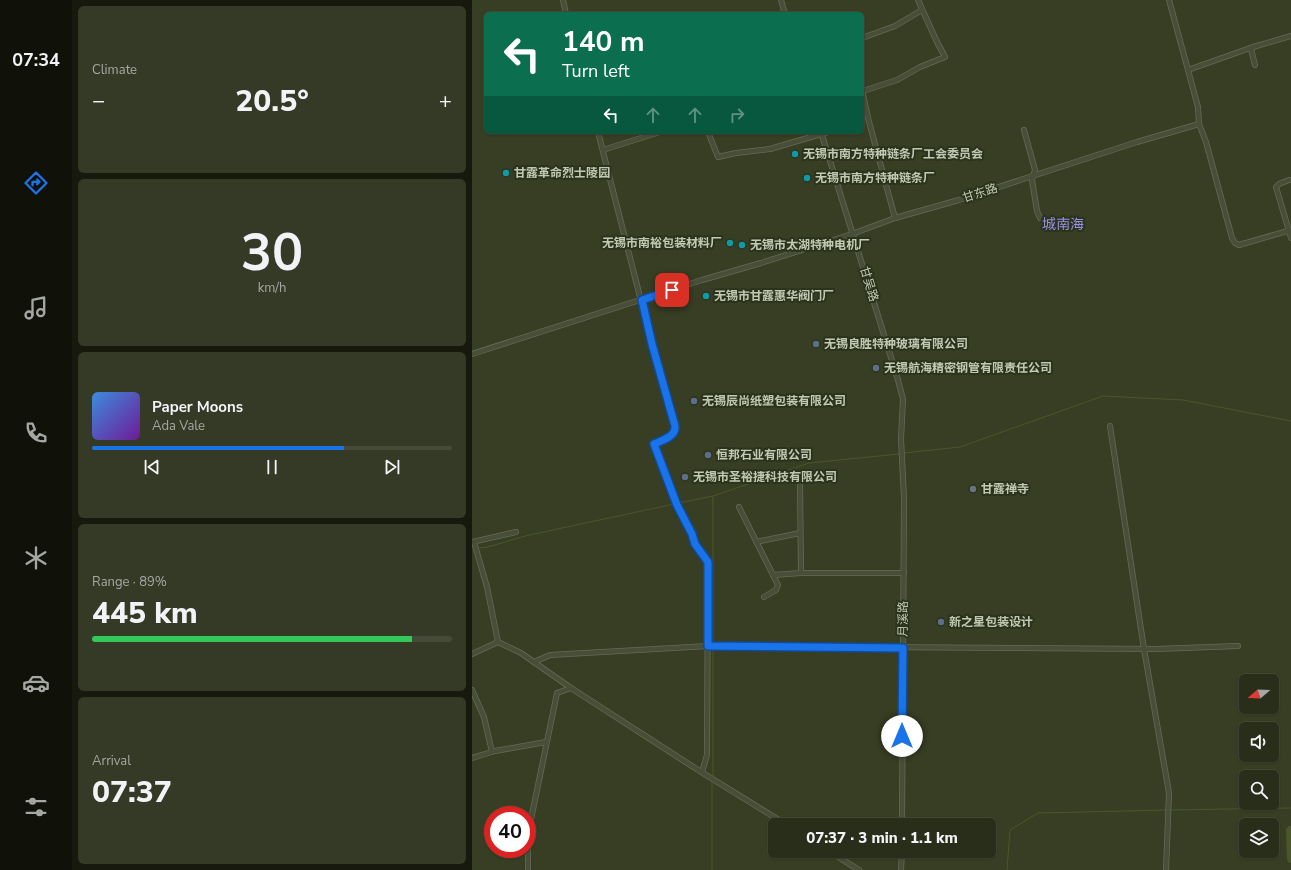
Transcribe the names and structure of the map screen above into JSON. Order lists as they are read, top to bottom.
{
  "streets": {
    "street": ["甘东路", "甘吴路", "月溪路"]
  },
  "crossings": [
    ["甘东路", "甘吴路"],
    ["甘吴路", "月溪路"]
  ],
  "districts": ["城南海"],
  "places": [
    "无锡市南方特种链条厂工会委员会",
    "甘露革命烈士陵园",
    "无锡市南方特种链条厂",
    "无锡市南裕包装材料厂",
    "无锡市太湖特种电机厂",
    "无锡市甘露惠华阀门厂",
    "无锡良胜特种玻璃有限公司",
    "无锡航海精密钢管有限责任公司",
    "无锡辰尚纸塑包装有限公司",
    "恒邦石业有限公司",
    "无锡市圣裕捷科技有限公司",
    "甘露禅寺",
    "新之星包装设计"
  ],
  "north": "left",
  "page": {
    "tabs": "07:34",
    "tile": [
      "Climate",
      ["30", "km/h"],
      ["Range · 89%", "445 km"],
      ["Arrival", "07:37"]
    ],
    "turn": ["140 m", "Turn left"],
    "heat": ["−", "20.5°", "+"],
    "song": ["Paper Moons", "Ada Vale"],
    "limit": "40",
    "trip": "07:37 · 3 min · 1.1 km"
  }
}
